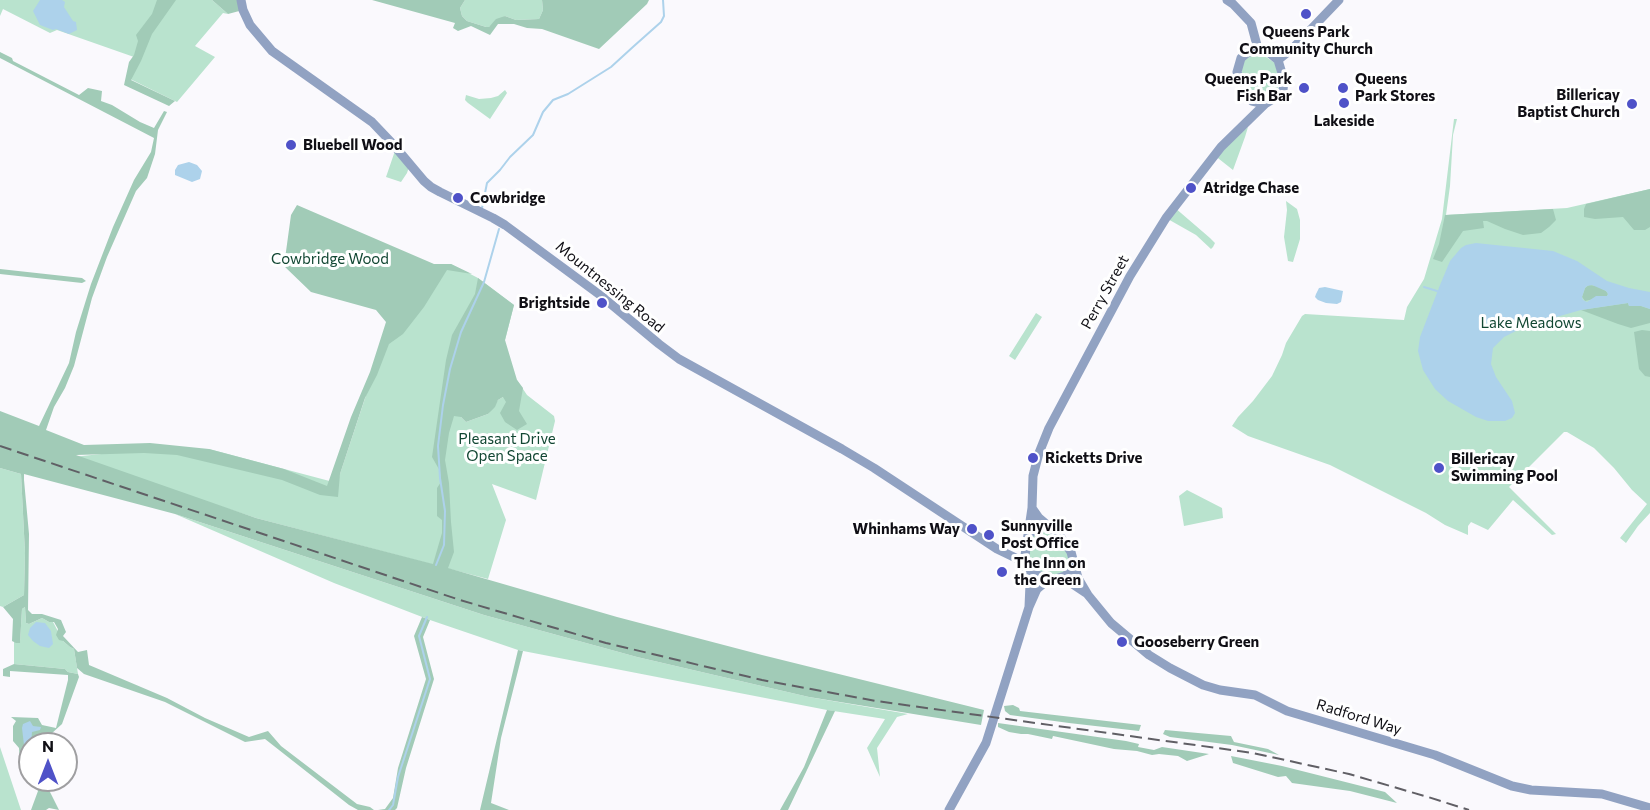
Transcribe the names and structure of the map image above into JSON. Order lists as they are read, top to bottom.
{
  "streets": {
    "street": ["Mountnessing Road", "Perry Street", "Radford Way"]
  },
  "crossings": [
    ["Mountnessing Road", "Perry Street"],
    ["Mountnessing Road", "Radford Way"],
    ["Perry Street", "Radford Way"]
  ],
  "parks": ["Cowbridge Wood", "Lake Meadows", "Pleasant Drive Open Space"],
  "places": [
    "Queens Park Community Church",
    "Queens Park Fish Bar",
    "Queens Park Stores",
    "Lakeside",
    "Billericay Baptist Church",
    "Bluebell Wood",
    "Atridge Chase",
    "Cowbridge",
    "Brightside",
    "Ricketts Drive",
    "Billericay Swimming Pool",
    "Whinhams Way",
    "Sunnyville Post Office",
    "The Inn on the Green",
    "Gooseberry Green"
  ],
  "north": "top"
}
